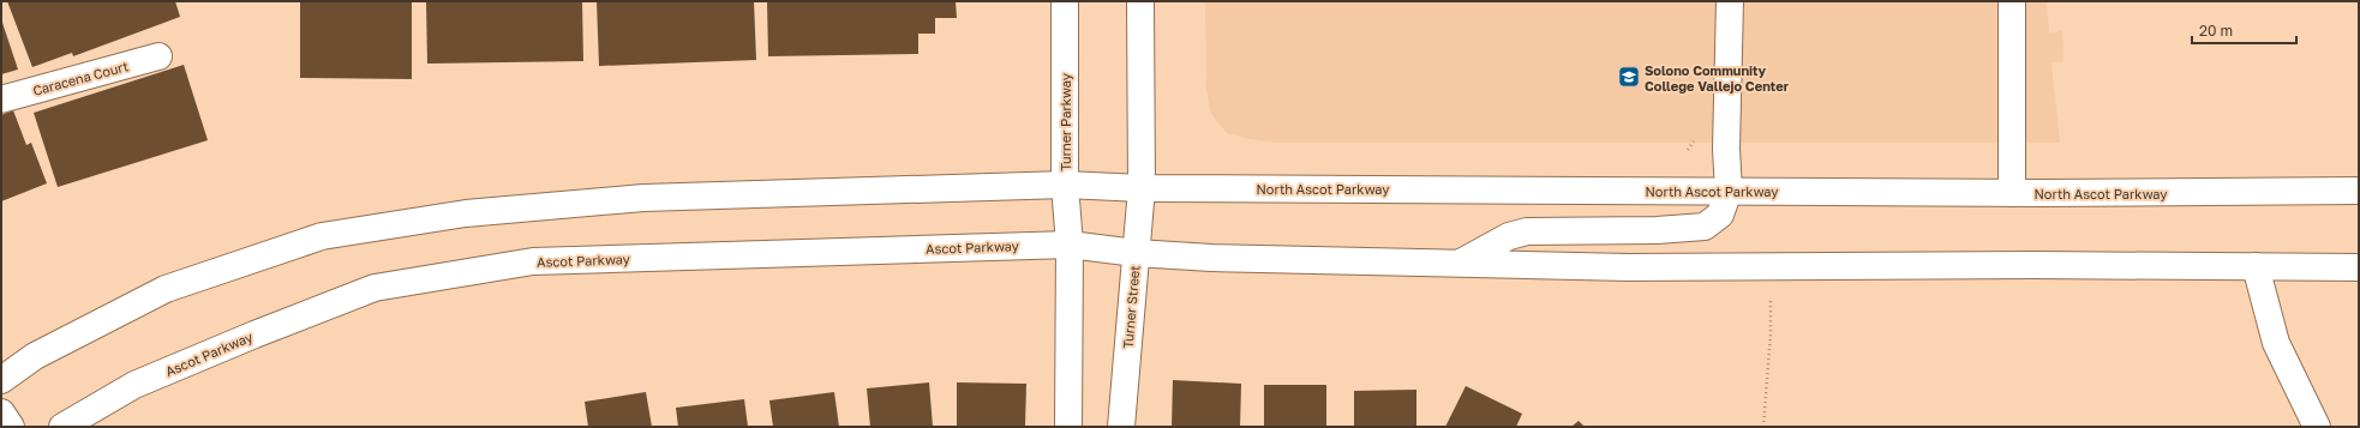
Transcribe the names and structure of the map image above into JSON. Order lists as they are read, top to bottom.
{
  "streets": {
    "main road": [
      "Caracena Court",
      "Turner Parkway",
      "North Ascot Parkway",
      "Ascot Parkway",
      "Turner Street"
    ]
  },
  "crossings": [
    ["Turner Parkway", "North Ascot Parkway"],
    ["Turner Parkway", "Ascot Parkway"],
    ["North Ascot Parkway", "Turner Street"],
    ["Ascot Parkway", "Turner Street"]
  ],
  "places": {
    "school or university": ["Solono Community College Vallejo Center"]
  },
  "scale_bar": "20 m"
}
